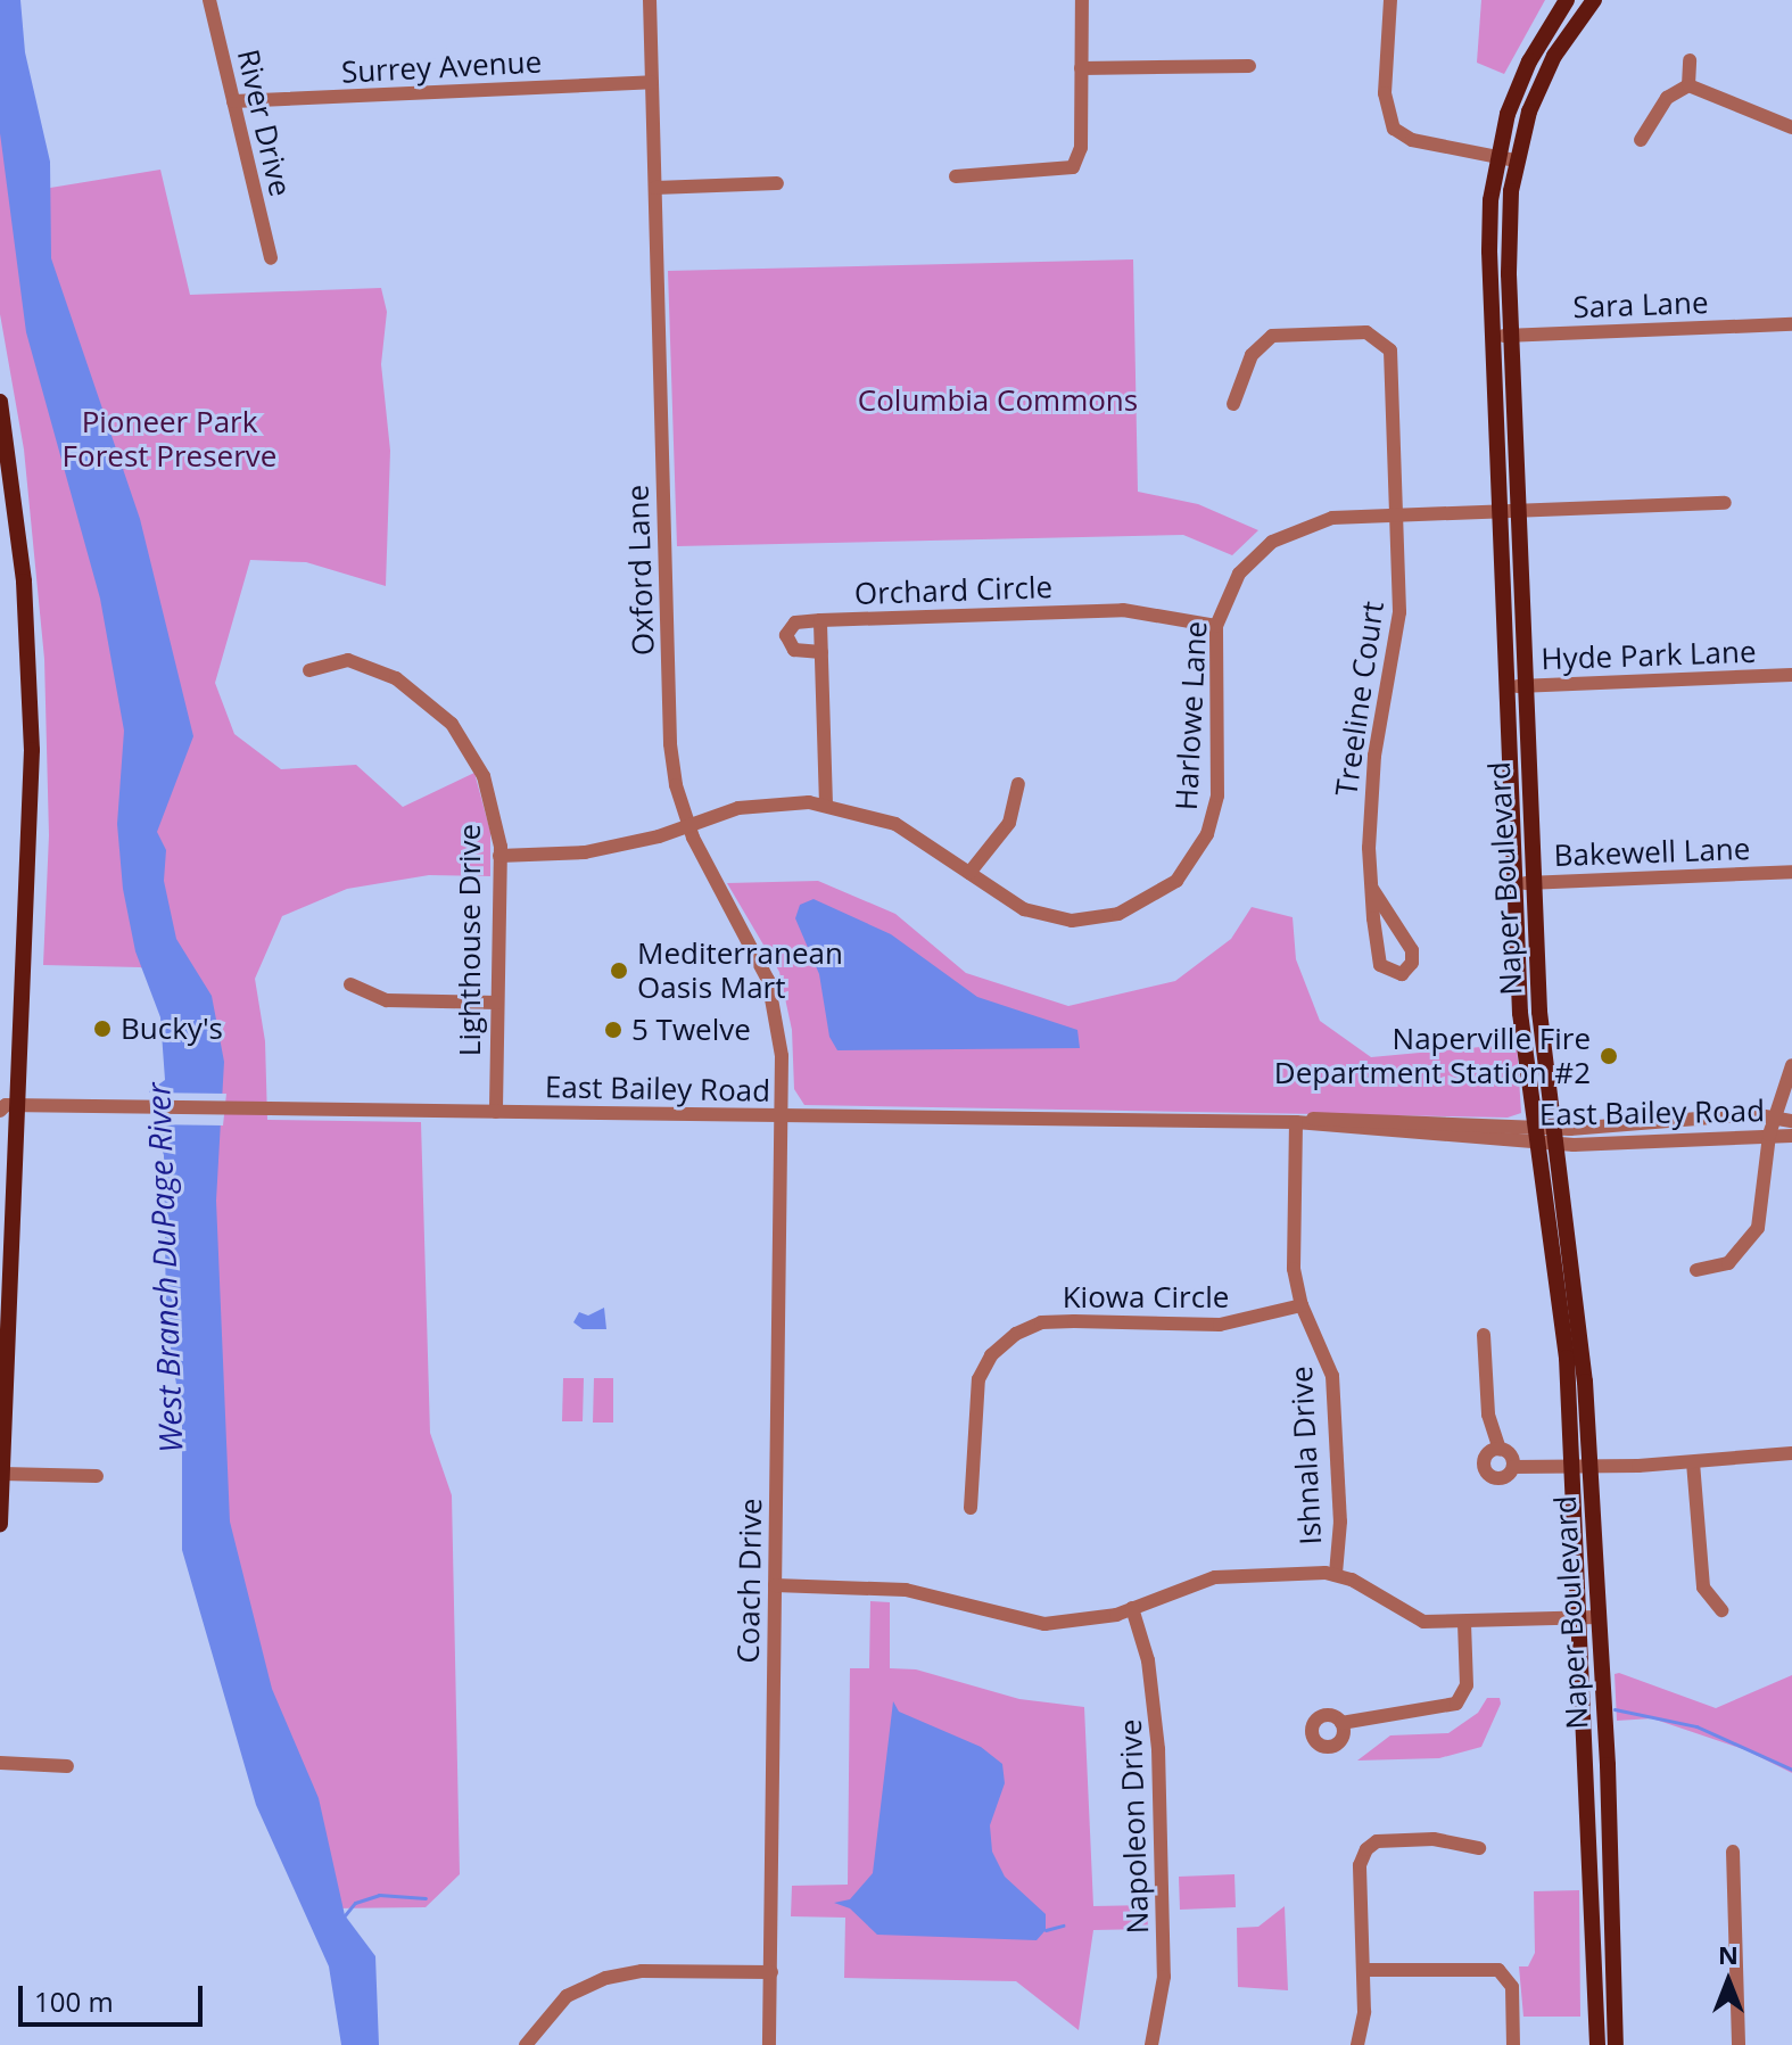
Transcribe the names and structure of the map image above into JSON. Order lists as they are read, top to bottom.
{
  "streets": {
    "main road": ["Naper Boulevard"],
    "street": [
      "Surrey Avenue",
      "River Drive",
      "Sara Lane",
      "Oxford Lane",
      "Orchard Circle",
      "Hyde Park Lane",
      "Treeline Court",
      "Harlowe Lane",
      "Bakewell Lane",
      "Lighthouse Drive",
      "East Bailey Road",
      "Kiowa Circle",
      "Ishnala Drive",
      "Coach Drive",
      "Napoleon Drive"
    ]
  },
  "crossings": [
    ["Surrey Avenue", "River Drive"],
    ["Surrey Avenue", "Oxford Lane"],
    ["Sara Lane", "Naper Boulevard"],
    ["Oxford Lane", "Harlowe Lane"],
    ["Oxford Lane", "East Bailey Road"],
    ["Oxford Lane", "Coach Drive"],
    ["Orchard Circle", "Harlowe Lane"],
    ["Hyde Park Lane", "Naper Boulevard"],
    ["Treeline Court", "Harlowe Lane"],
    ["Harlowe Lane", "Naper Boulevard"],
    ["Harlowe Lane", "Lighthouse Drive"],
    ["Bakewell Lane", "Naper Boulevard"],
    ["Naper Boulevard", "East Bailey Road"],
    ["Lighthouse Drive", "East Bailey Road"],
    ["East Bailey Road", "Ishnala Drive"],
    ["East Bailey Road", "Coach Drive"],
    ["Kiowa Circle", "Ishnala Drive"]
  ],
  "water": ["West Branch DuPage River"],
  "parks": ["Columbia Commons", "Pioneer Park Forest Preserve"],
  "places": [
    "Mediterranean Oasis Mart",
    "Bucky's",
    "5 Twelve",
    "Naperville Fire Department Station #2"
  ],
  "scale_bar": "100 m",
  "north": "top"
}
